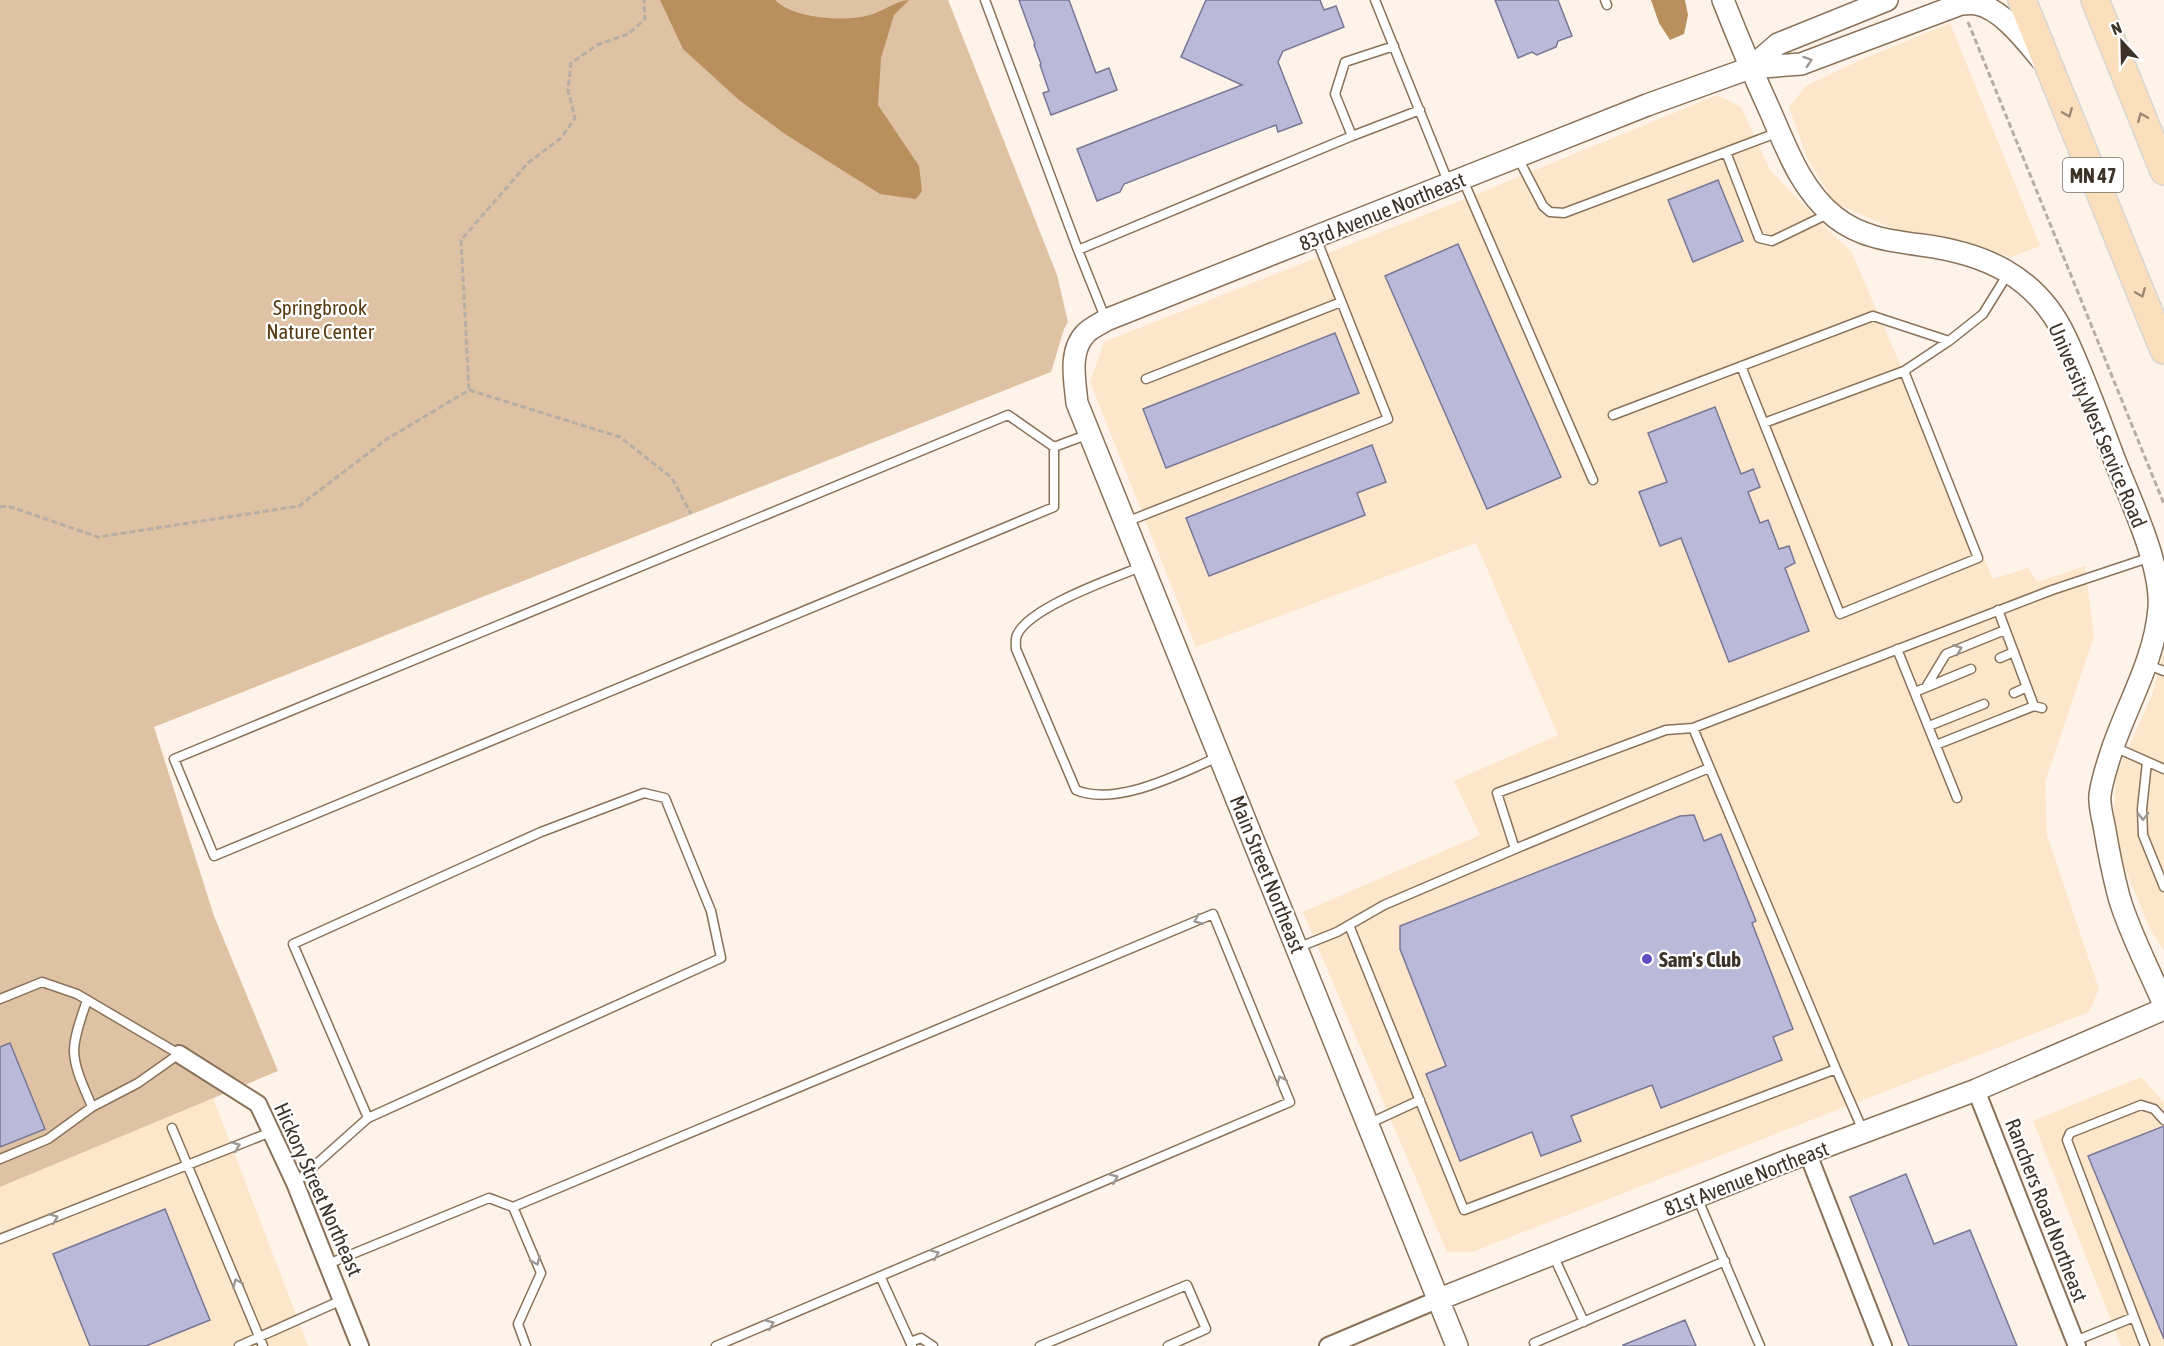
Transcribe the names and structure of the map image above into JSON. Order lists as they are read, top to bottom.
{
  "streets": {
    "main road": ["MN 47"],
    "street": [
      "83rd Avenue Northeast",
      "University West Service Road",
      "Main Street Northeast",
      "81st Avenue Northeast",
      "Hickory Street Northeast",
      "Ranchers Road Northeast"
    ]
  },
  "crossings": [
    ["83rd Avenue Northeast", "University West Service Road"],
    ["83rd Avenue Northeast", "Main Street Northeast"],
    ["University West Service Road", "81st Avenue Northeast"],
    ["Main Street Northeast", "81st Avenue Northeast"],
    ["81st Avenue Northeast", "Ranchers Road Northeast"]
  ],
  "parks": ["Springbrook Nature Center"],
  "places": ["Sam's Club"],
  "north": "top"
}
